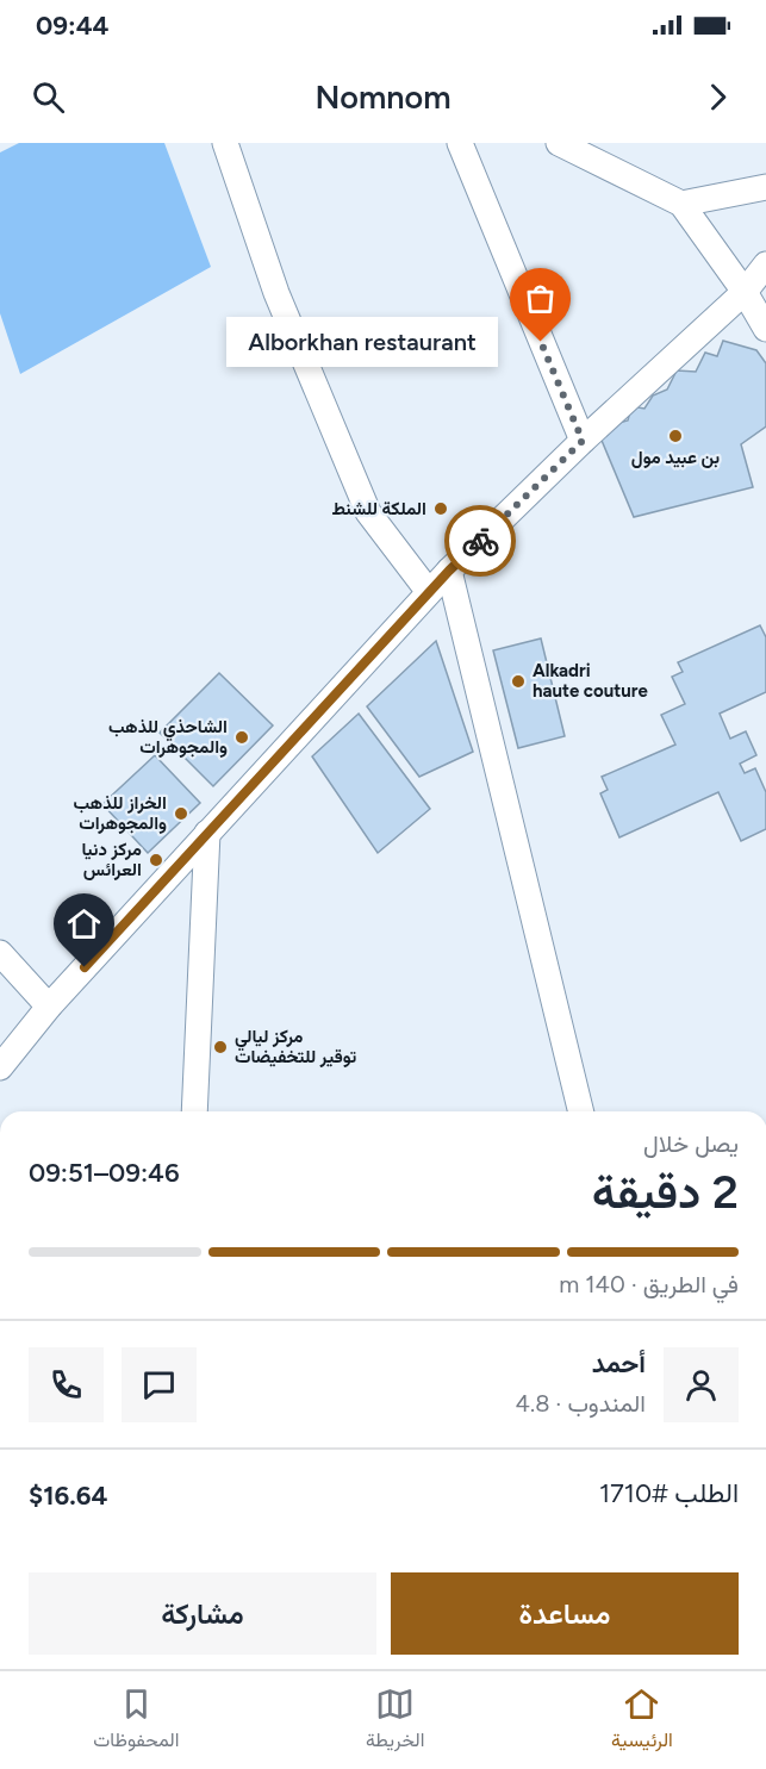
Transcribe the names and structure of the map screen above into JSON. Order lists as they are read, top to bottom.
{
  "places": [
    "Alborkhan restaurant",
    "بن عبيد مول",
    "الملكة للشنط",
    "Alkadri haute couture",
    "الشاحذي للذهب والمجوهرات",
    "الخراز للذهب والمجوهرات",
    "مركز دنيا العرائس",
    "مركز ليالي توقير للتخفيضات"
  ],
  "page": {
    "status": "09:44",
    "header": "Nomnom",
    "bubble": "Alborkhan restaurant",
    "heading": ["2 دقيقة", "يصل خلال", "09:46–09:51"],
    "panel": [
      "أحمد",
      "المندوب · 4.8",
      "الطلب #1710",
      "$16.64"
    ],
    "bar": "في الطريق · 140 m",
    "buttons": ["مساعدة", "مشاركة"],
    "tabs": ["الرئيسية", "الخريطة", "المحفوظات"]
  }
}
